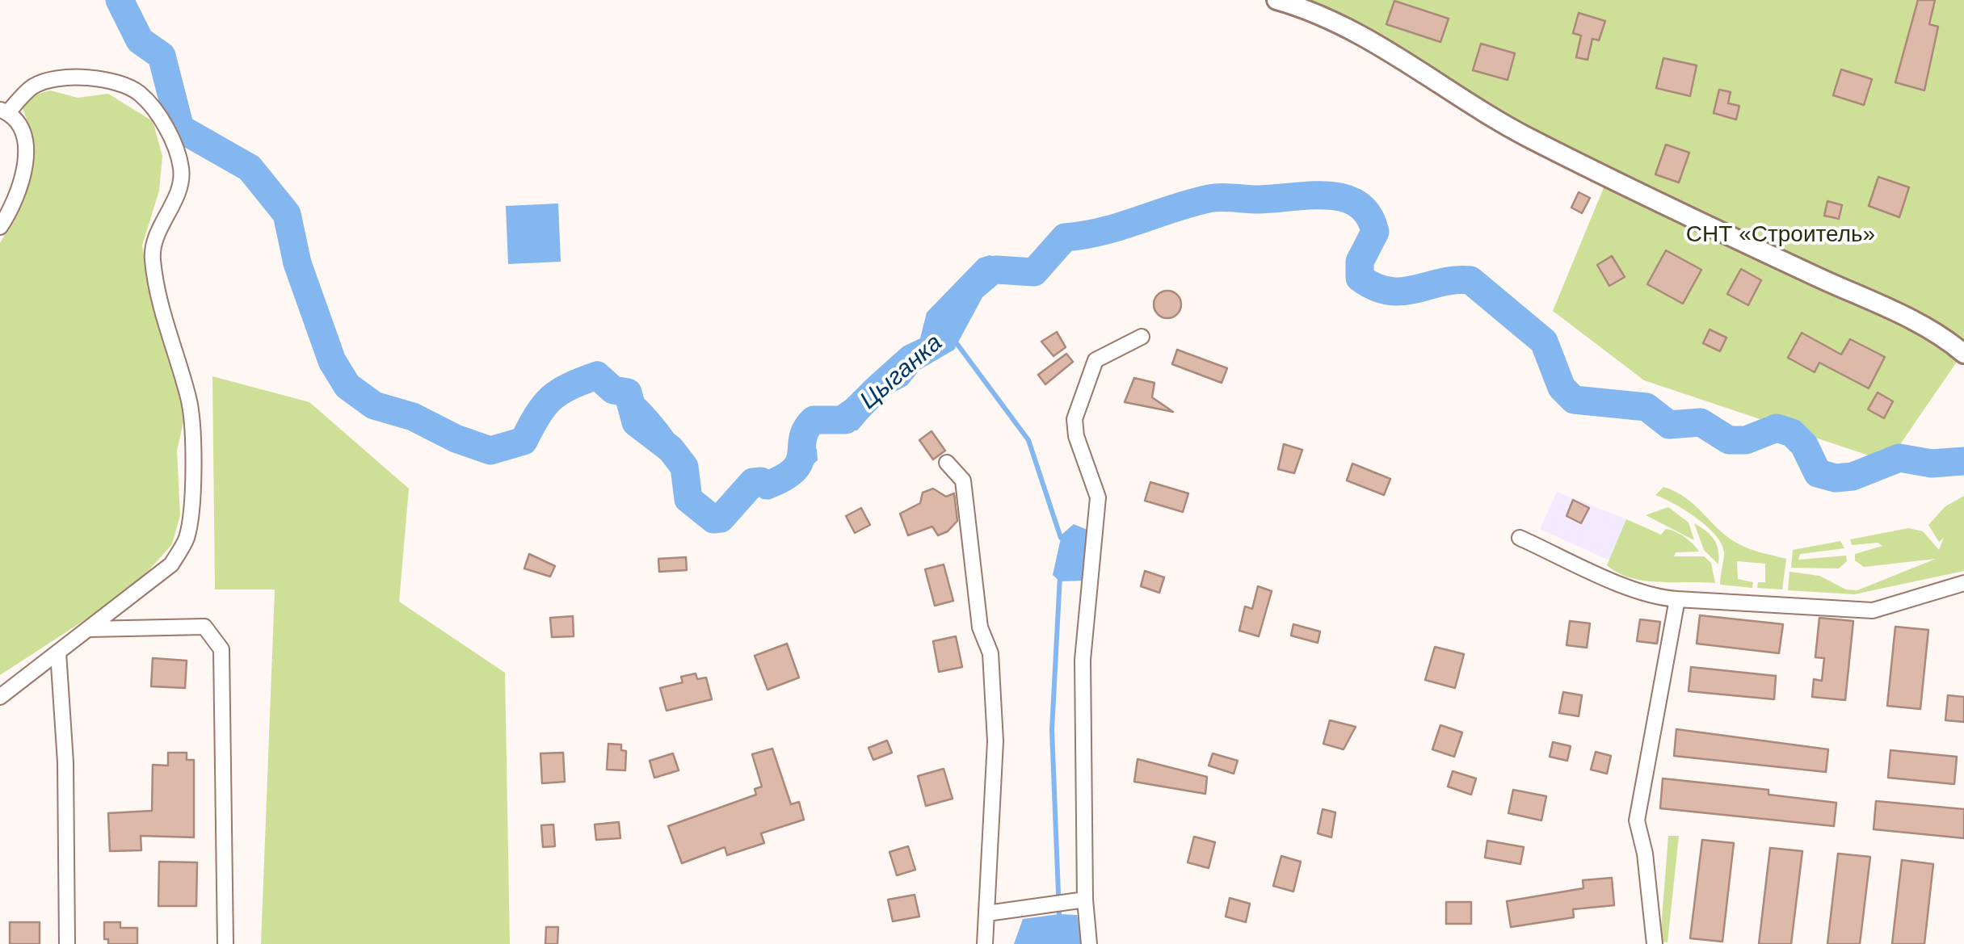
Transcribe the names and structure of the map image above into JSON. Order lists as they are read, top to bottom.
{
  "water": ["Цыганка"],
  "parks": ["СНТ «Строитель»"]
}
